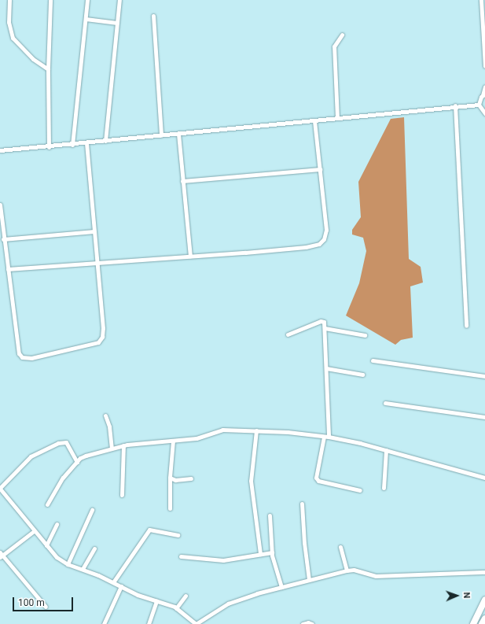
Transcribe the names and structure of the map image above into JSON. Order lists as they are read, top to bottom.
{
  "scale_bar": "100 m",
  "north": "right"
}
